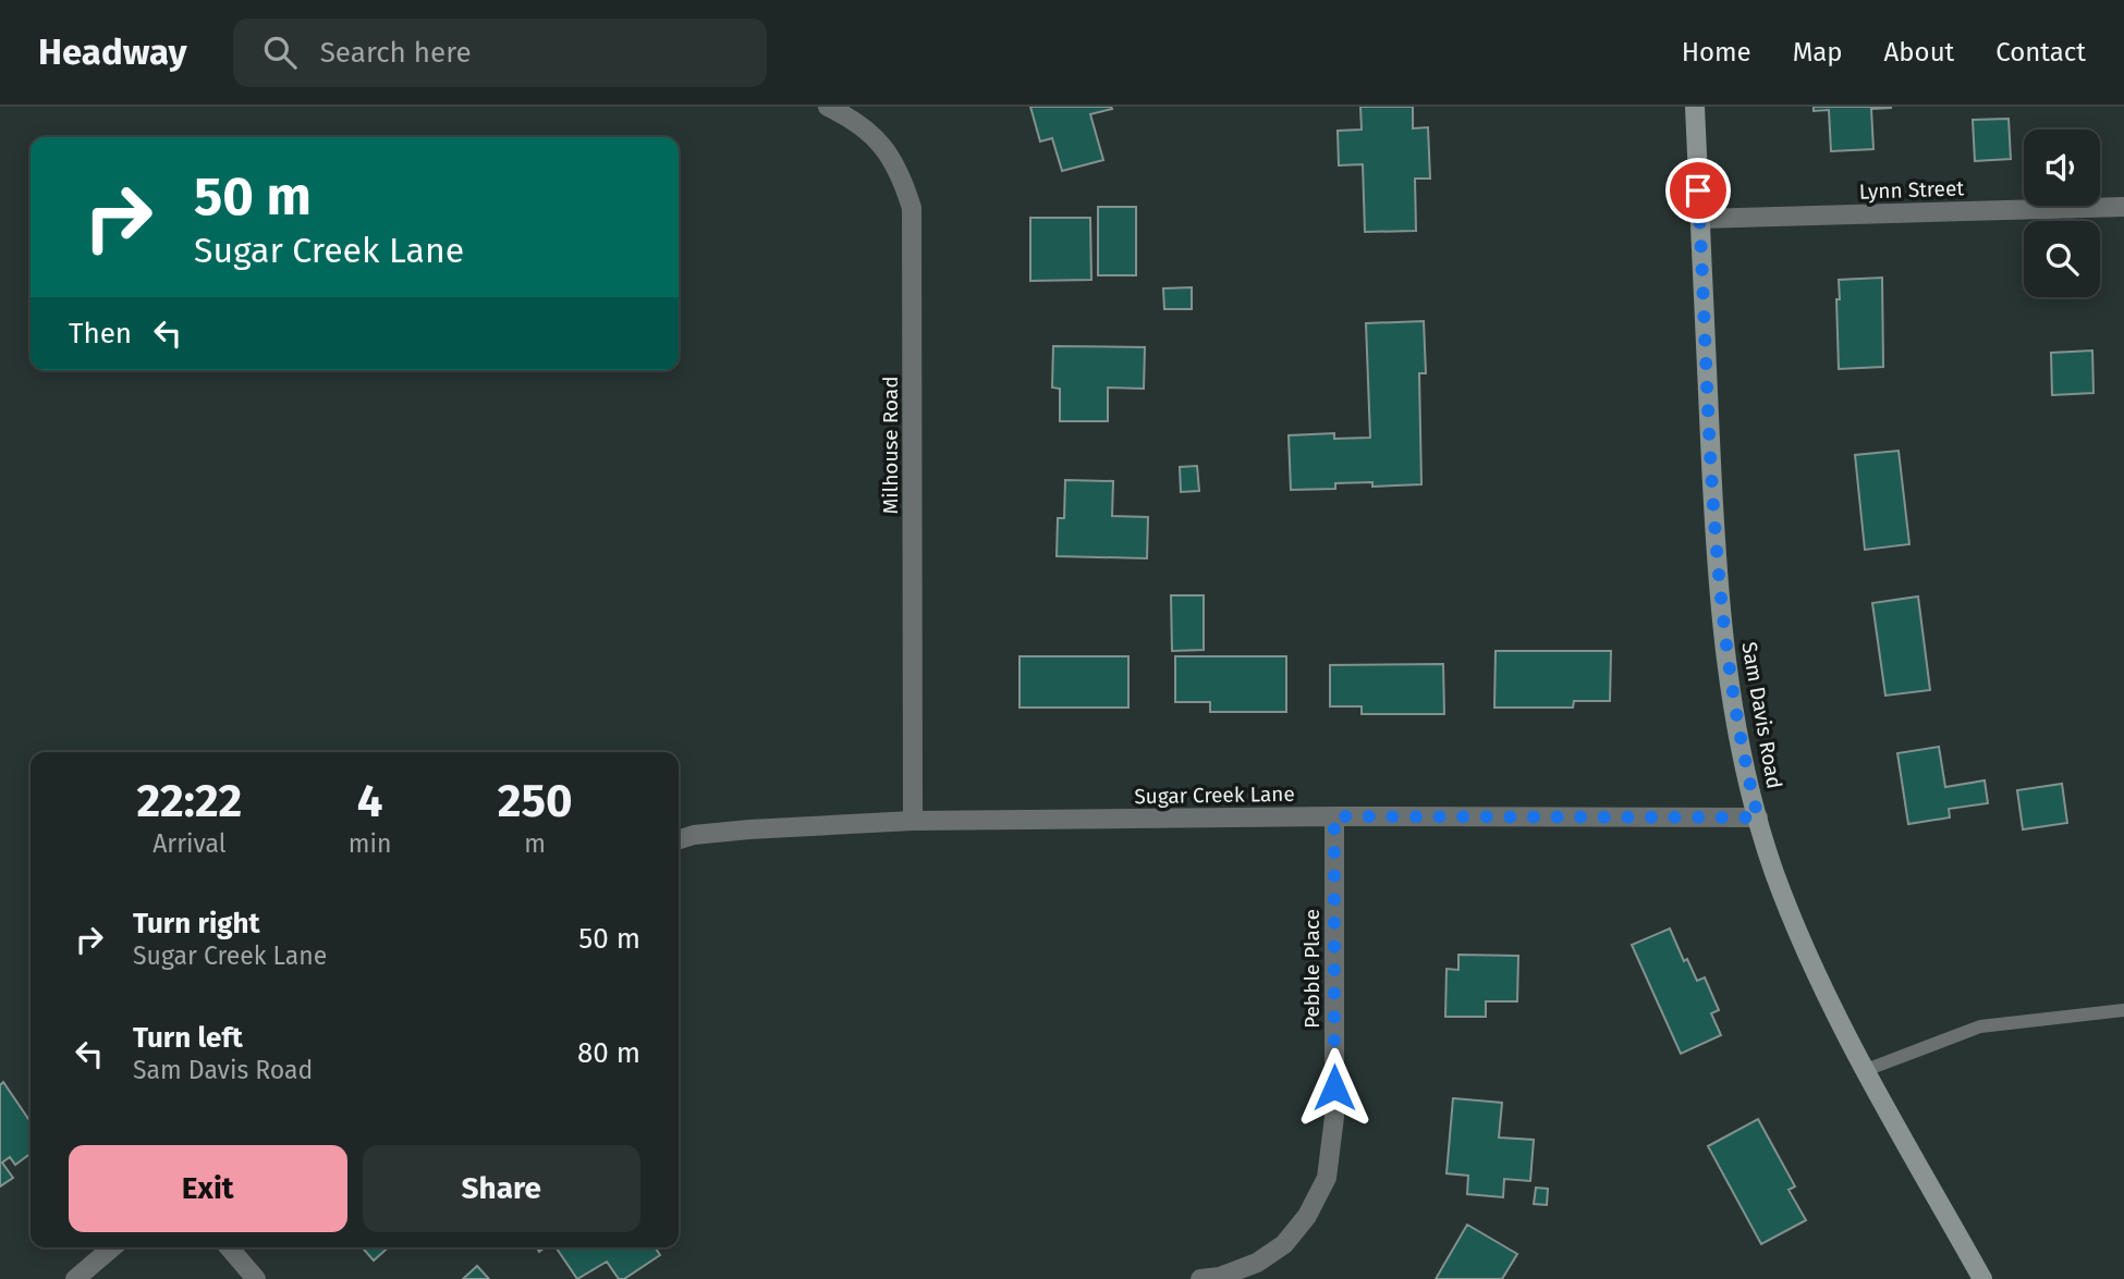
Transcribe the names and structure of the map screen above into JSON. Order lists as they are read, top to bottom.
{
  "streets": {
    "street": [
      "Lynn Street",
      "Milhouse Road",
      "Sam Davis Road",
      "Sugar Creek Lane",
      "Pebble Place"
    ]
  },
  "crossings": [
    ["Lynn Street", "Sam Davis Road"],
    ["Milhouse Road", "Sugar Creek Lane"],
    ["Sam Davis Road", "Sugar Creek Lane"],
    ["Sugar Creek Lane", "Pebble Place"]
  ],
  "page": {
    "header": "Headway",
    "search": "Search here",
    "nav": [
      "Home",
      "Map",
      "About",
      "Contact"
    ],
    "turn": ["50 m", "Sugar Creek Lane"],
    "then": "Then",
    "eta": [
      "22:22",
      "Arrival",
      "4",
      "min",
      "250",
      "m"
    ],
    "list": [
      {
        "name": "Turn right",
        "note": "Sugar Creek Lane",
        "value": "50 m"
      },
      {
        "name": "Turn left",
        "note": "Sam Davis Road",
        "value": "80 m"
      }
    ],
    "buttons": ["Exit", "Share"]
  }
}
